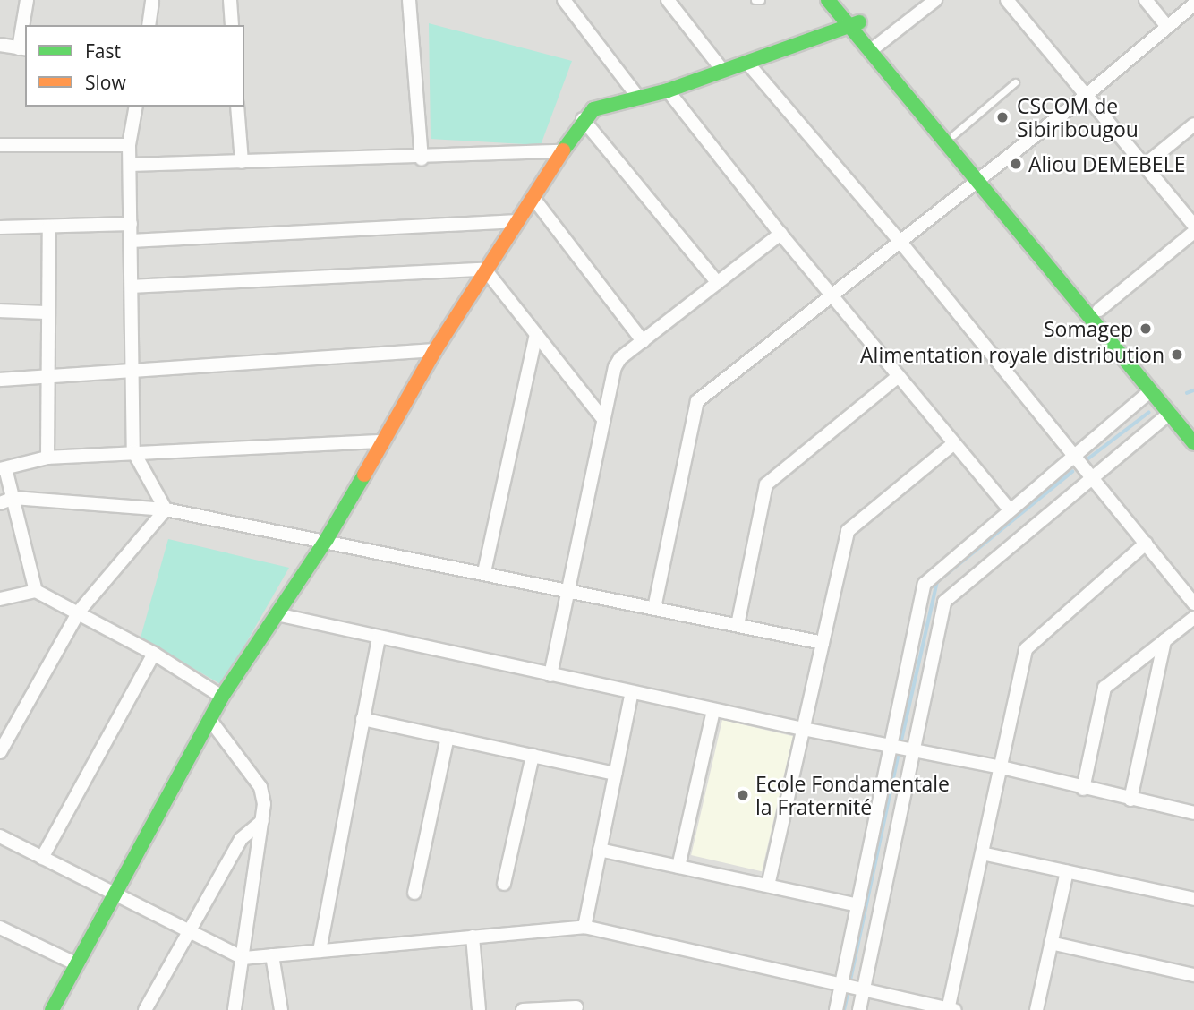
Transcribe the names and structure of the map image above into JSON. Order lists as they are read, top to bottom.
{
  "places": [
    "CSCOM de Sibiribougou",
    "Aliou DEMEBELE",
    "Somagep",
    "Alimentation royale distribution",
    "Ecole Fondamentale la Fraternité"
  ],
  "legend": ["Fast", "Slow"]
}
